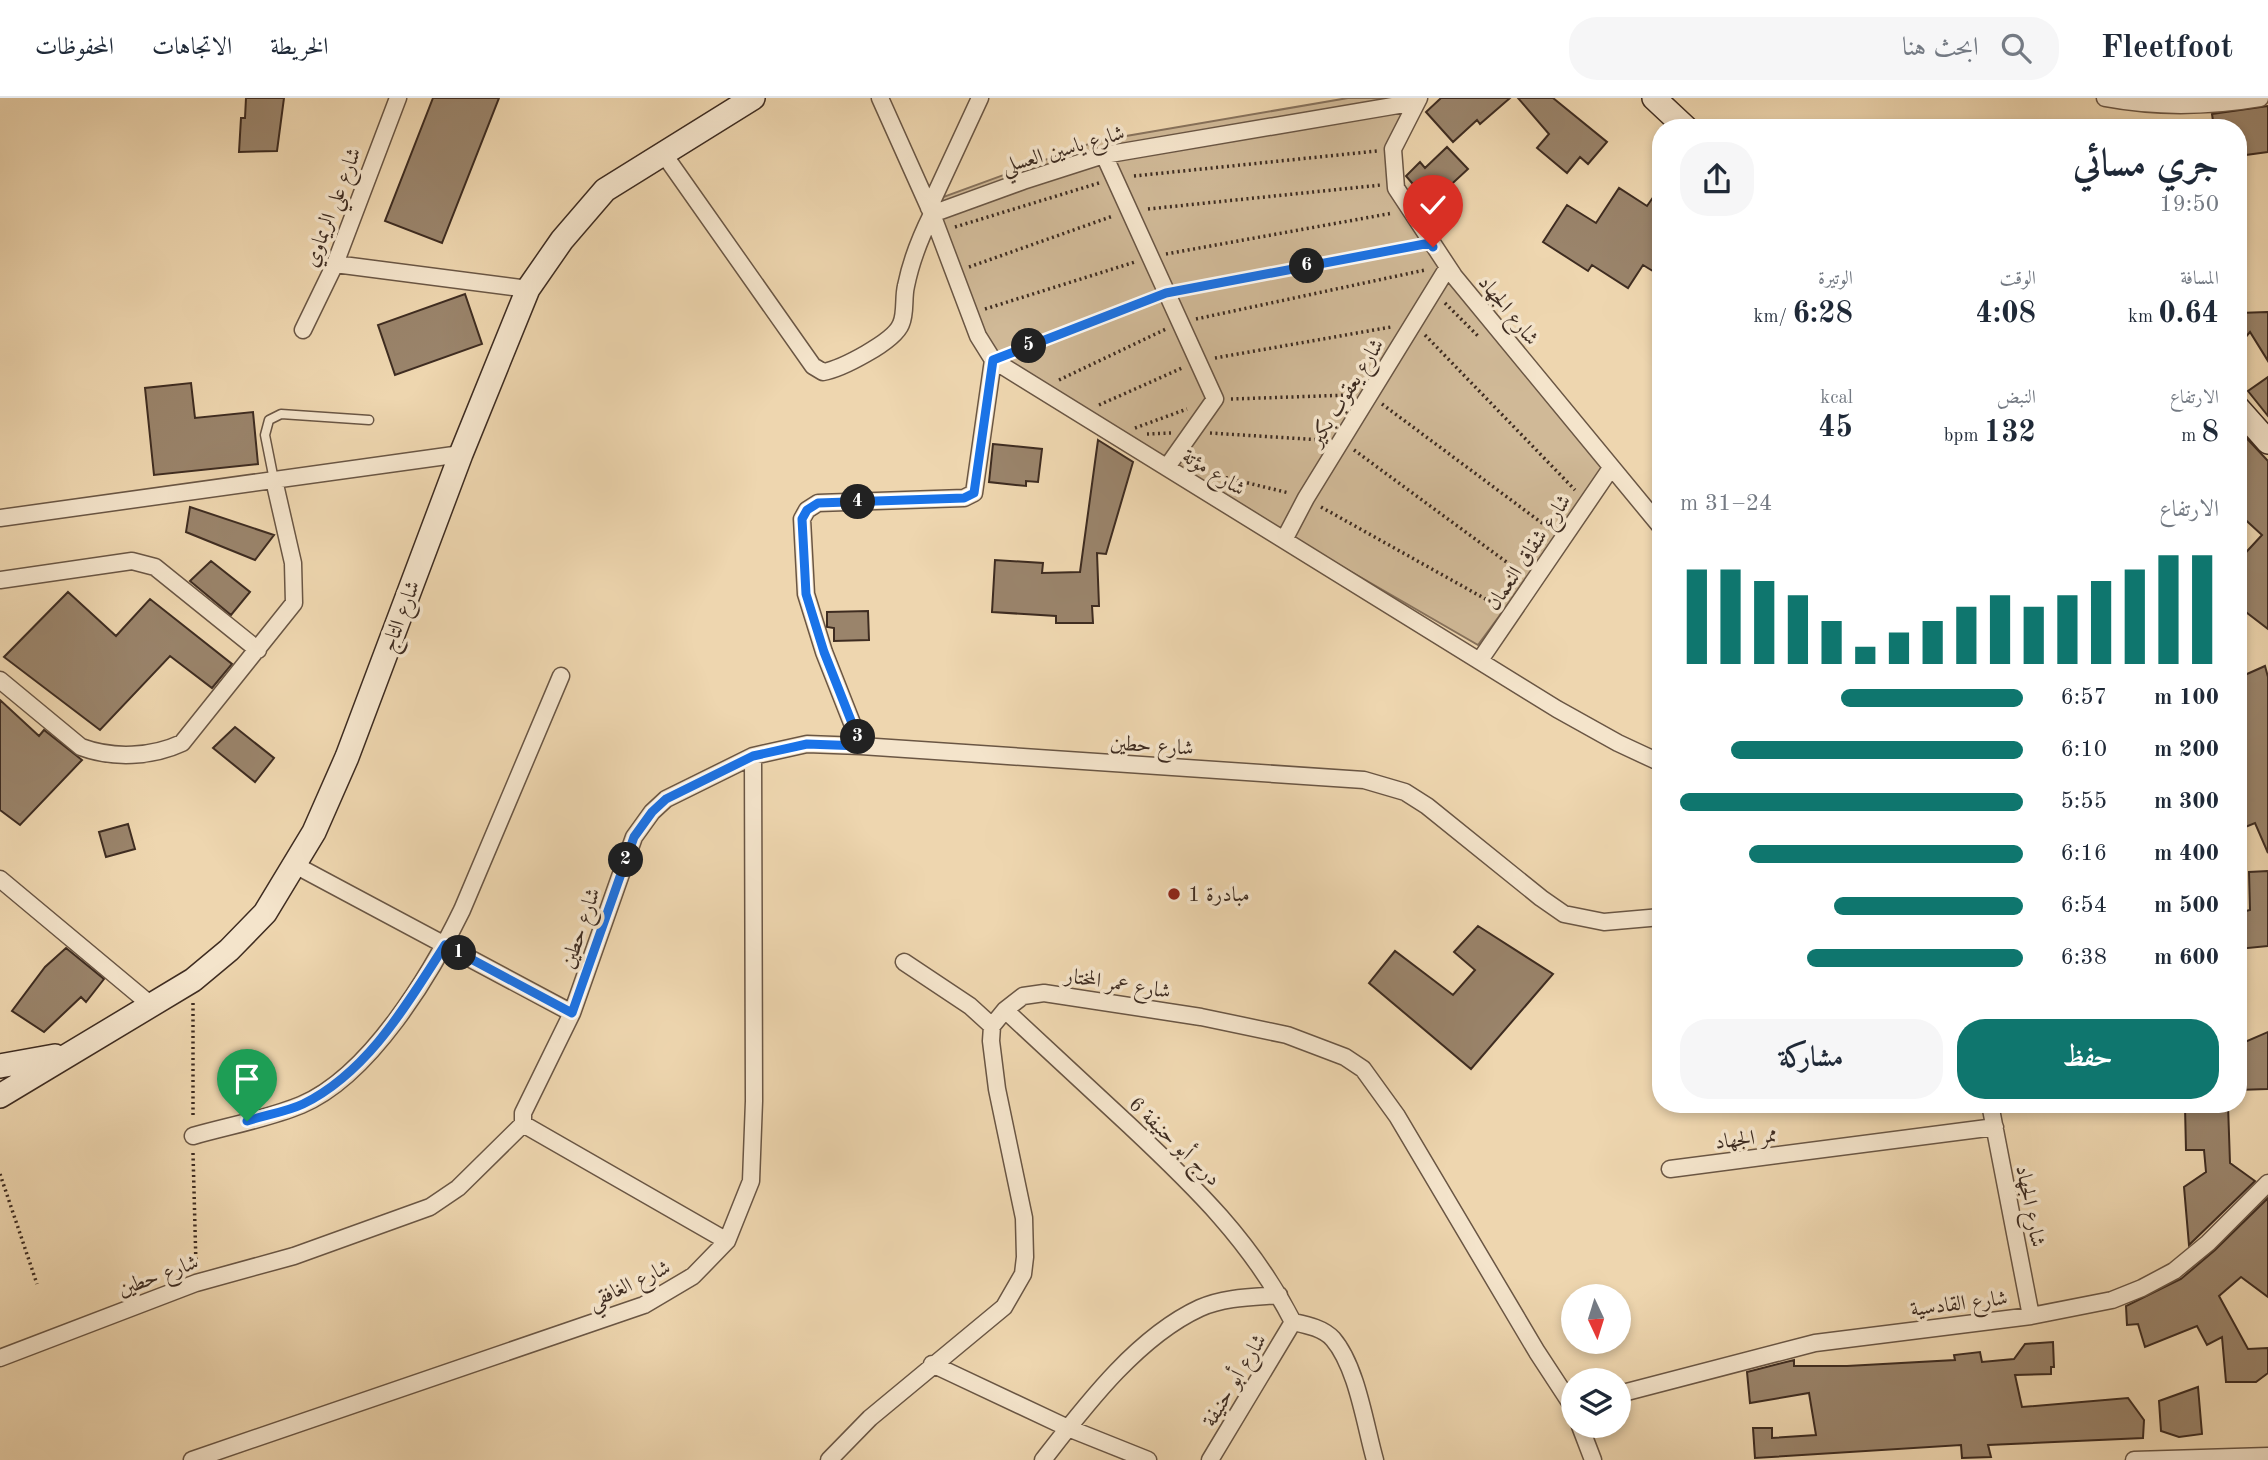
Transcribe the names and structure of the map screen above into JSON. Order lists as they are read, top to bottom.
{
  "streets": {
    "street": [
      "شارع ياسين العسلي",
      "شارع علي الريماوي",
      "شارع الجهاد",
      "شارع يعقوب بكير",
      "شارع مؤتة",
      "شارع شقاق النعمان",
      "شارع التاج",
      "شارع حطين",
      "شارع عمر المختار",
      "ممر الجهاد",
      "درج أبو حنيفة 6",
      "شارع الغافقي",
      "شارع القادسية",
      "شارع أبو حنيفة"
    ]
  },
  "crossings": [
    ["شارع الجهاد", "شارع يعقوب بكير"],
    ["شارع الجهاد", "شارع شقاق النعمان"],
    ["شارع الجهاد", "ممر الجهاد"],
    ["شارع الجهاد", "شارع القادسية"],
    ["شارع يعقوب بكير", "شارع مؤتة"],
    ["شارع مؤتة", "شارع شقاق النعمان"],
    ["شارع حطين", "شارع الغافقي"],
    ["شارع عمر المختار", "درج أبو حنيفة 6"],
    ["درج أبو حنيفة 6", "شارع أبو حنيفة"]
  ],
  "places": ["مبادرة 1"],
  "north": "bottom",
  "page": {
    "header": "Fleetfoot",
    "search": "ابحث هنا",
    "nav": ["الخريطة", "الاتجاهات", "المحفوظات"],
    "heading": ["جري مسائي", "19:50"],
    "stats": [
      ["المسافة", "0.64 km"],
      ["الوقت", "4:08"],
      ["الوتيرة", "6:28 /km"],
      ["الارتفاع", "8 m"],
      ["النبض", "132 bpm"],
      ["kcal", "45"]
    ],
    "pins": [
      "6",
      "5",
      "4",
      "3",
      "2",
      "1"
    ],
    "chart": ["الارتفاع", "24–31 m"],
    "list": [
      {
        "name": "100 m",
        "note": "6:57"
      },
      {
        "name": "200 m",
        "note": "6:10"
      },
      {
        "name": "300 m",
        "note": "5:55"
      },
      {
        "name": "400 m",
        "note": "6:16"
      },
      {
        "name": "500 m",
        "note": "6:54"
      },
      {
        "name": "600 m",
        "note": "6:38"
      }
    ],
    "buttons": ["حفظ", "مشاركة"]
  }
}
